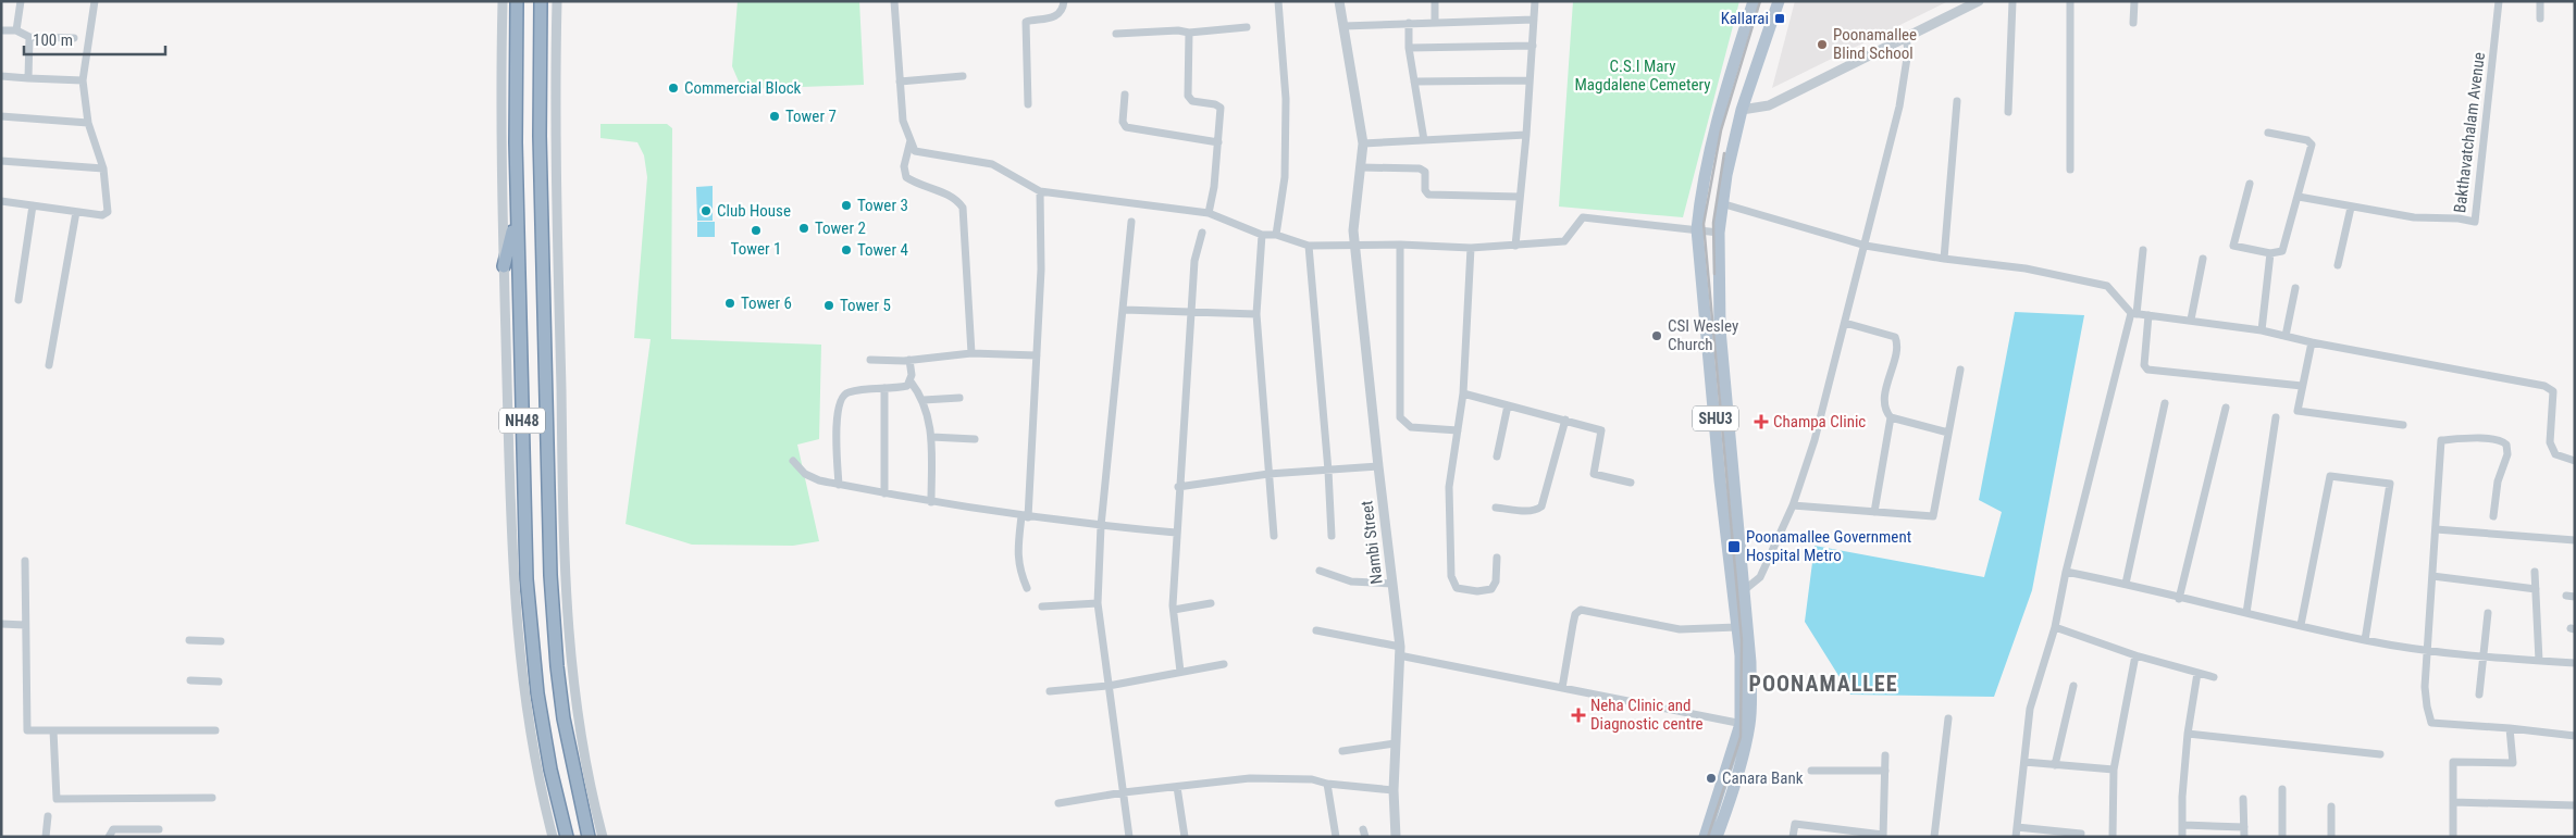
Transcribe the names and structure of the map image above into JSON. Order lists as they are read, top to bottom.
{
  "streets": {
    "highway": ["NH48"],
    "main road": ["SHU3"],
    "street": ["Bakthavatchalam Avenue", "Nambi Street"]
  },
  "districts": ["POONAMALLEE"],
  "parks": ["C.S.I Mary Magdalene Cemetery"],
  "places": {
    "transit": ["Kallarai", "Poonamallee Government Hospital Metro"],
    "other": [
      "Poonamallee Blind School",
      "Commercial Block",
      "Tower 7",
      "Tower 3",
      "Club House",
      "Tower 2",
      "Tower 1",
      "Tower 4",
      "Tower 6",
      "Tower 5",
      "CSI Wesley Church",
      "Canara Bank"
    ],
    "health": ["Champa Clinic", "Neha Clinic and Diagnostic centre"]
  },
  "scale_bar": "100 m"
}
